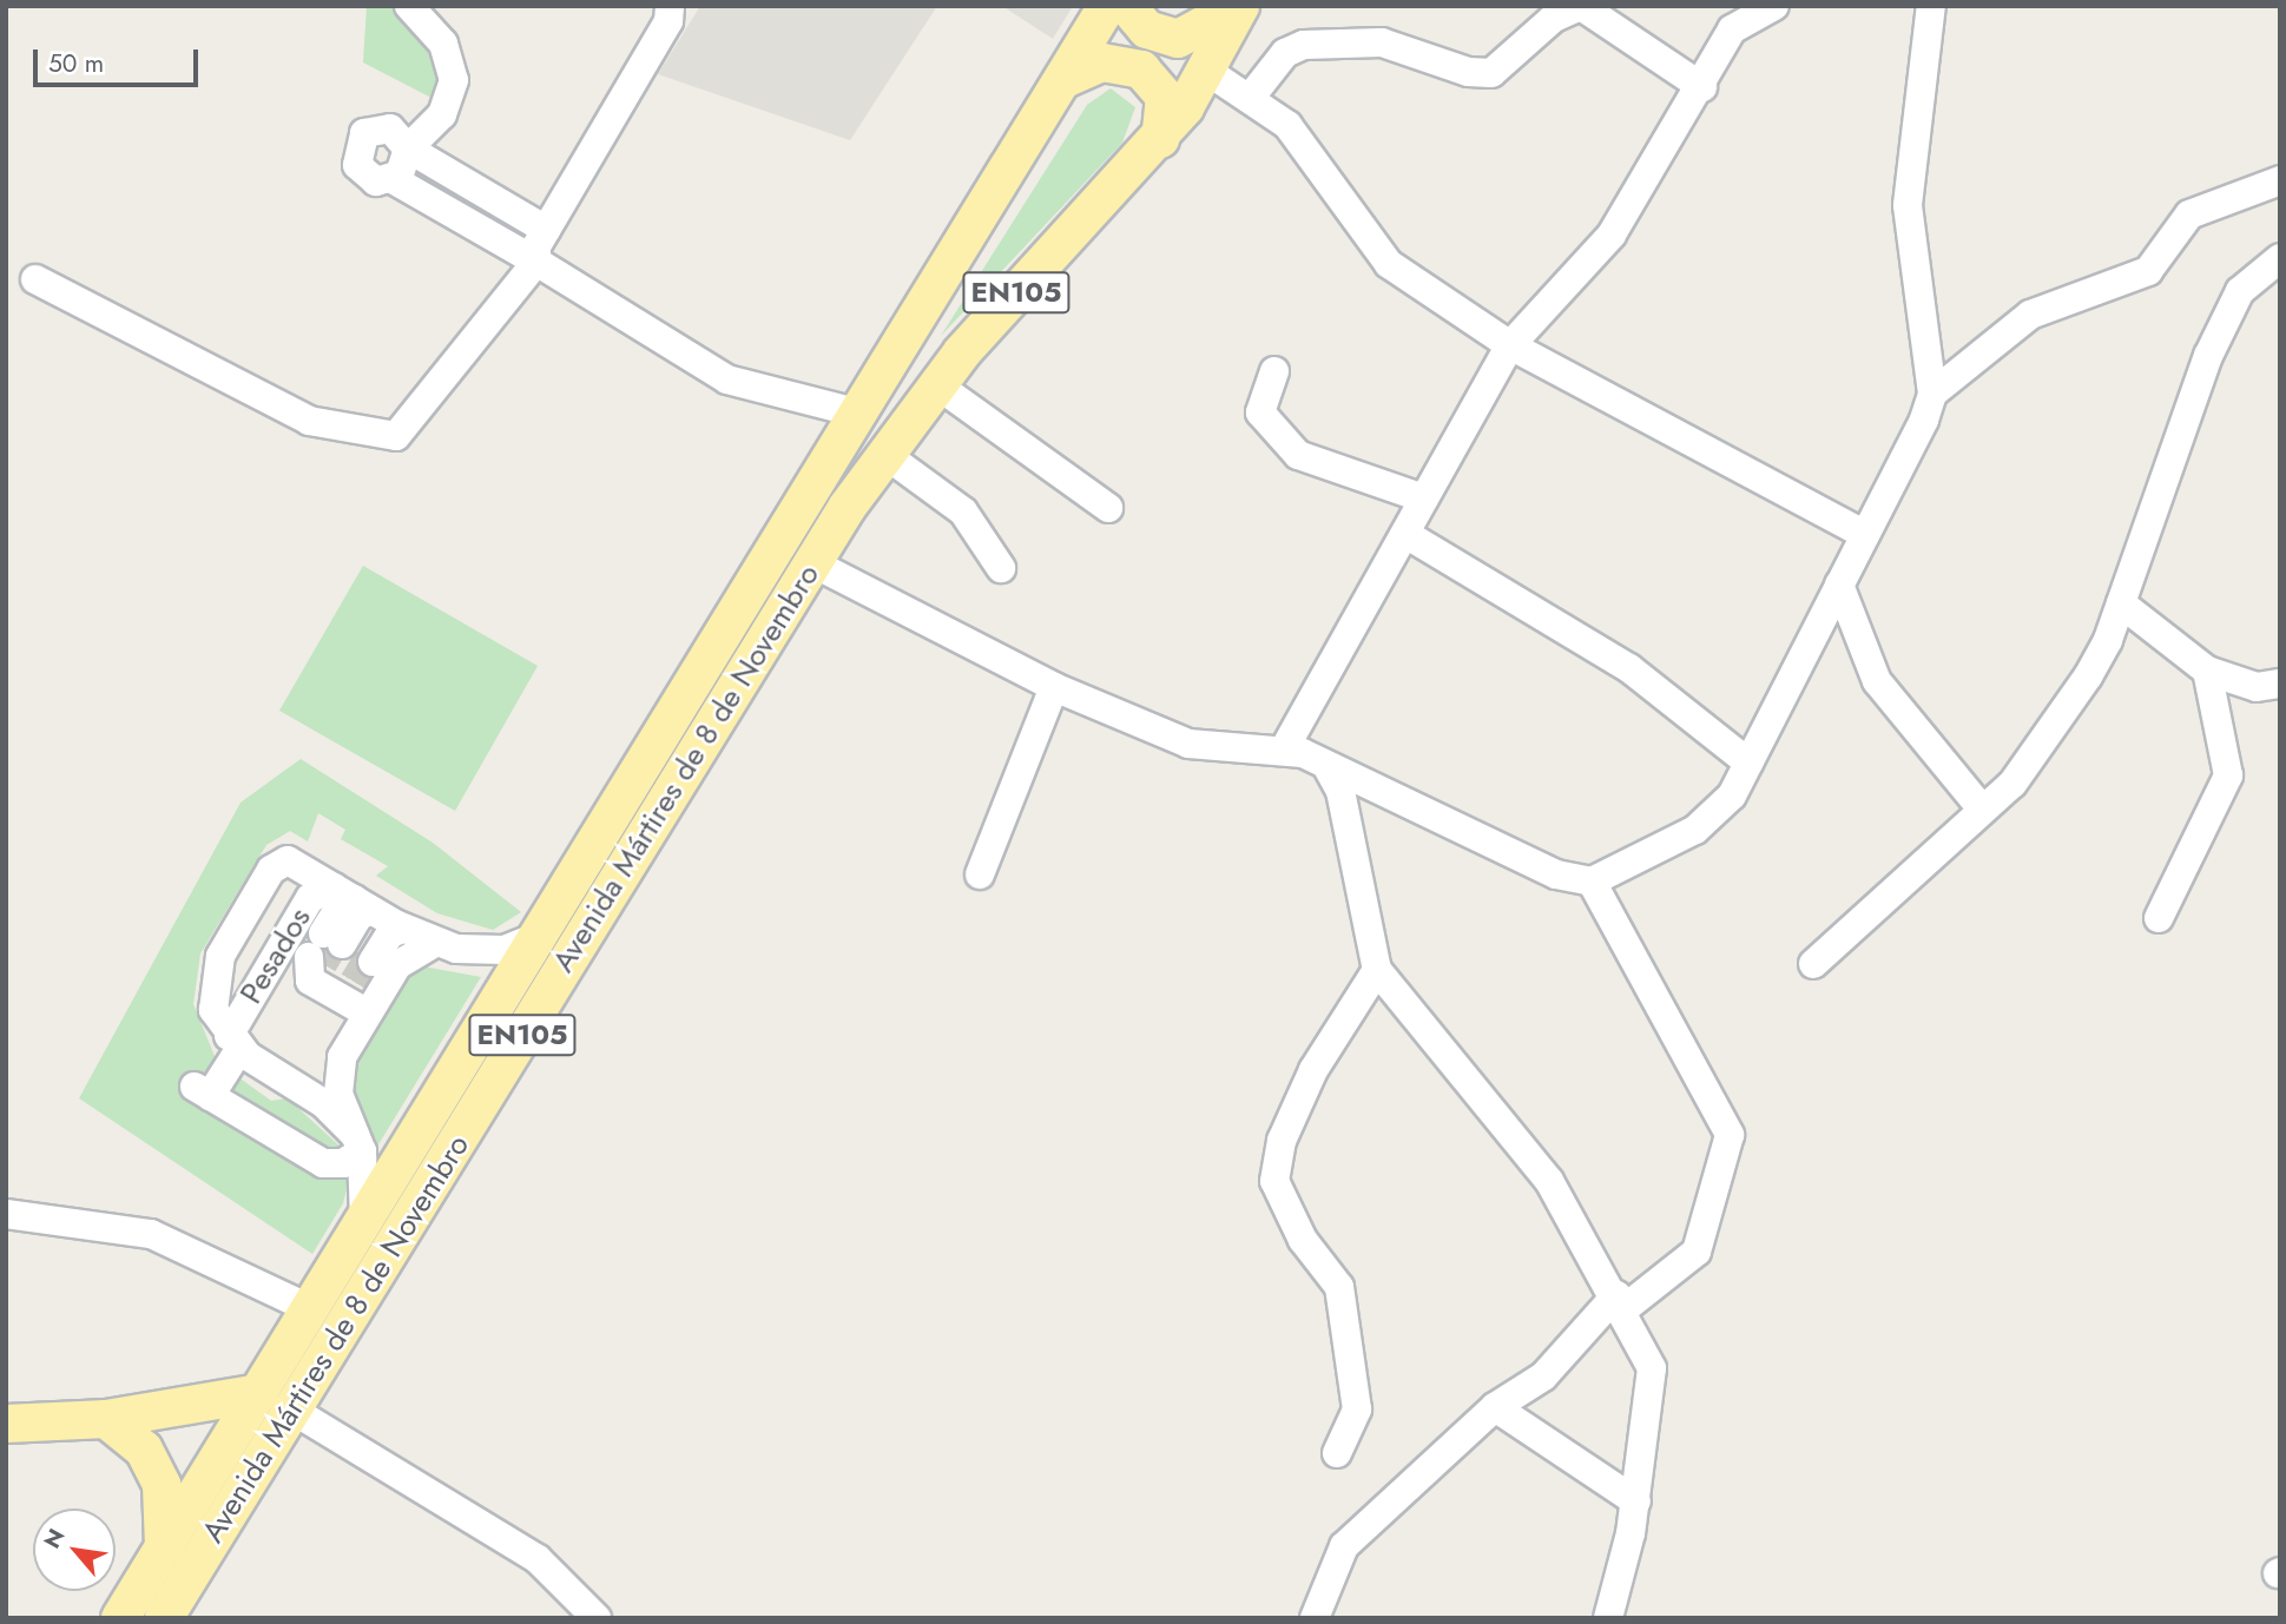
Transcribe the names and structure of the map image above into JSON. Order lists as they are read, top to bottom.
{
  "streets": {
    "main road": ["EN105", "Avenida Mártires de 8 de Novembro"],
    "street": ["Pesados"]
  },
  "scale_bar": "50 m",
  "north": "top left"
}
